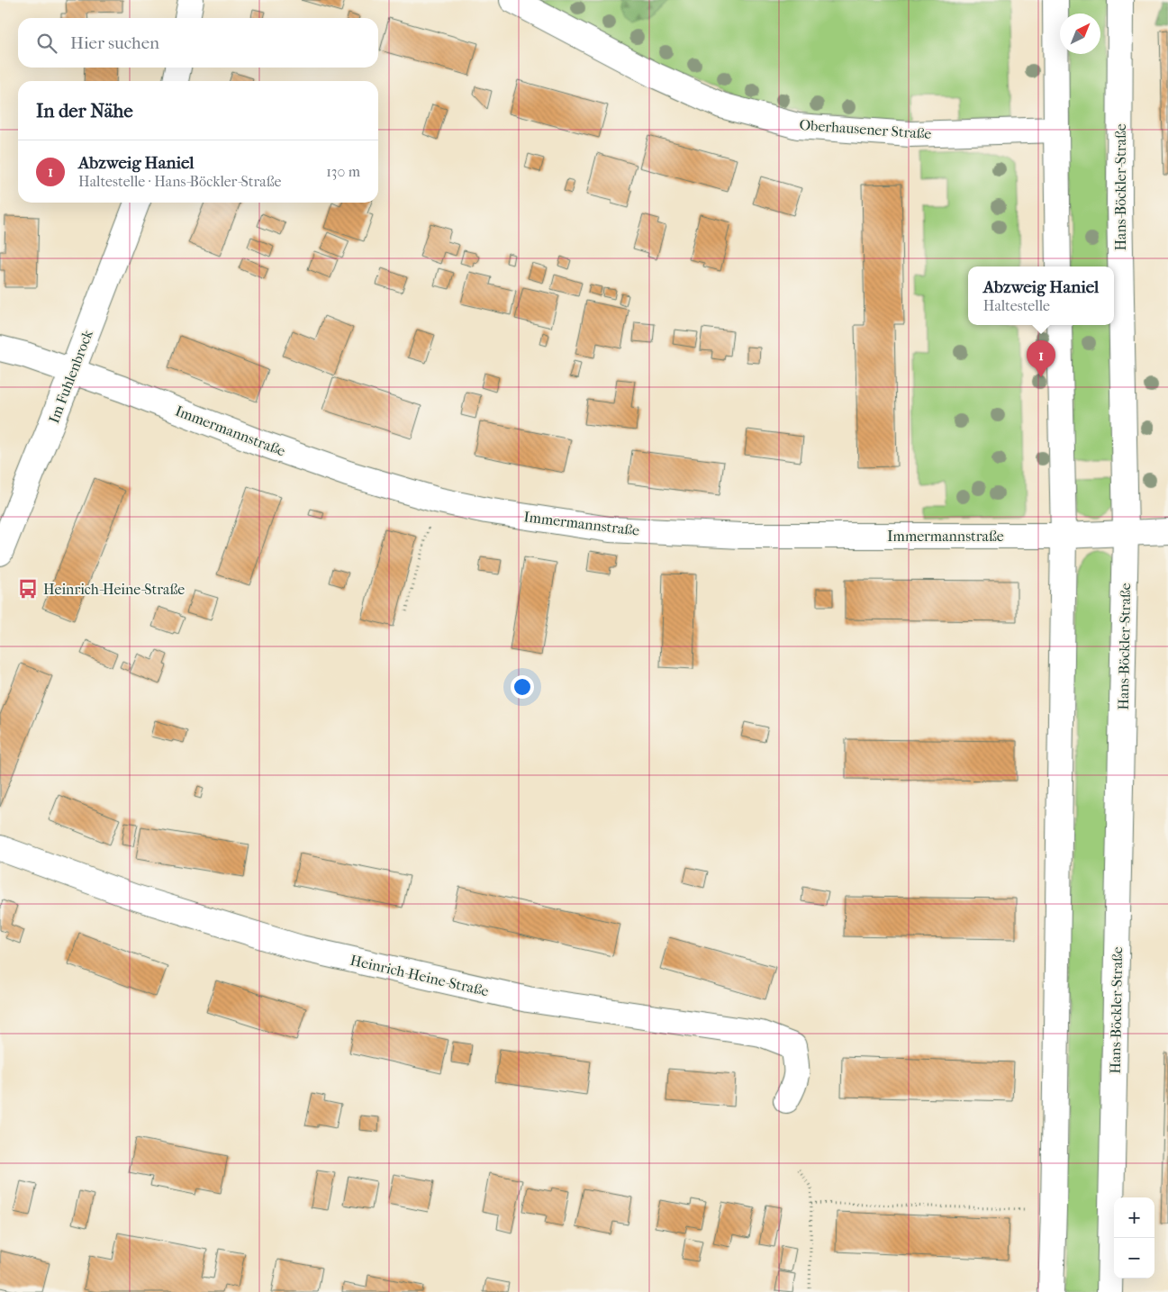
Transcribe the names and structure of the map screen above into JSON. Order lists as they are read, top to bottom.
{
  "streets": {
    "street": [
      "Oberhausener Straße",
      "Hans-Böckler-Straße",
      "Im Fuhlenbrock",
      "Immermannstraße",
      "Heinrich-Heine-Straße"
    ]
  },
  "crossings": [
    ["Hans-Böckler-Straße", "Immermannstraße"],
    ["Im Fuhlenbrock", "Immermannstraße"]
  ],
  "places": {
    "bus stop": ["Heinrich-Heine-Straße"]
  },
  "north": "top right",
  "page": {
    "search": "Hier suchen",
    "heading": "In der Nähe",
    "list": [
      {
        "mark": "1",
        "name": "Abzweig Haniel",
        "note": "Haltestelle · Hans-Böckler-Straße",
        "value": "130 m"
      }
    ],
    "popup": ["Abzweig Haniel", "Haltestelle"],
    "pins": "1",
    "map_buttons": ["+", "−"]
  }
}
